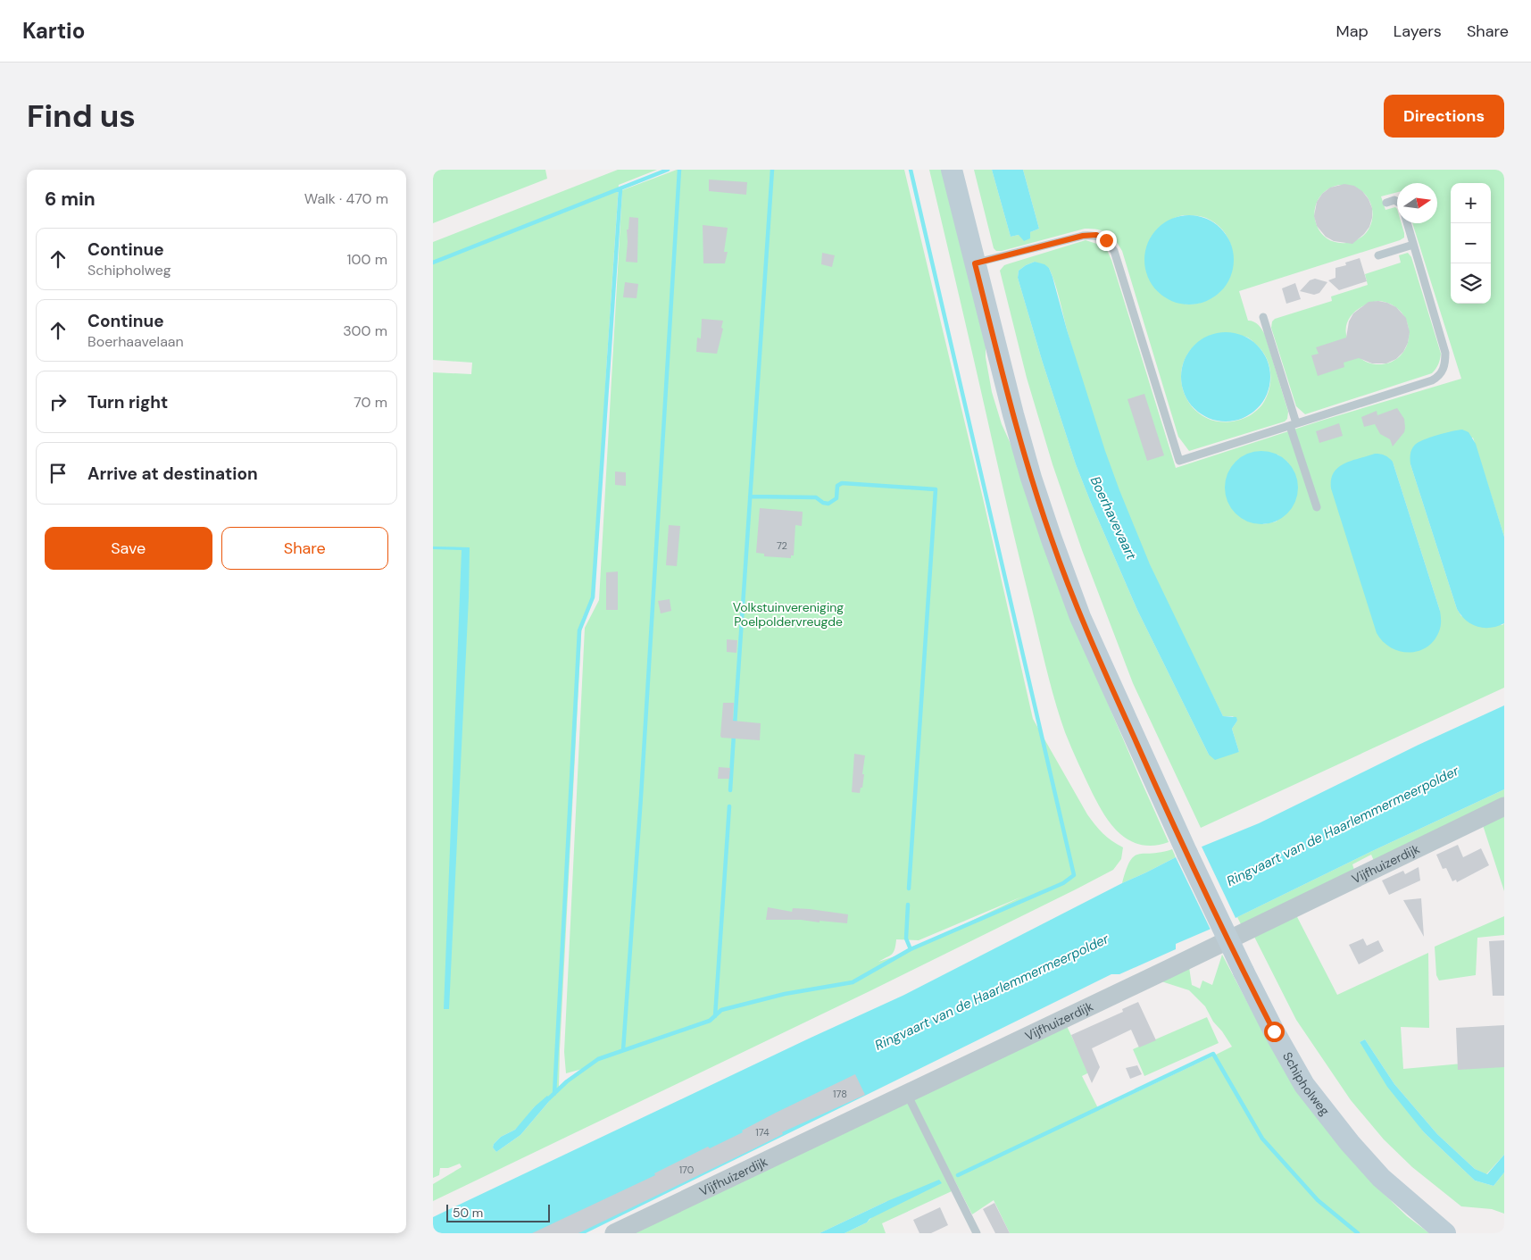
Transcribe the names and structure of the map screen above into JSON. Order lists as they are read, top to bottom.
{
  "streets": {
    "main road": ["Schipholweg"],
    "street": ["Vijfhuizerdijk"]
  },
  "water": ["Boerhavevaart", "Ringvaart van de Haarlemmermeerpolder"],
  "parks": ["Volkstuinvereniging Poelpoldervreugde"],
  "house_numbers": [
    "72",
    "178",
    "174",
    "170"
  ],
  "scale_bar": "50 m",
  "north": "right",
  "page": {
    "header": "Kartio",
    "nav": ["Map", "Layers", "Share"],
    "buttons": [
      "Directions",
      ["Save", "Share"]
    ],
    "title": "Find us",
    "heading": ["6 min", "Walk · 470 m"],
    "map_buttons": ["+", "−"],
    "list": [
      ["Continue", "Schipholweg", "100 m"],
      ["Continue", "Boerhaavelaan", "300 m"],
      ["Turn right", "70 m"],
      "Arrive at destination"
    ],
    "scale": "50 m"
  }
}
